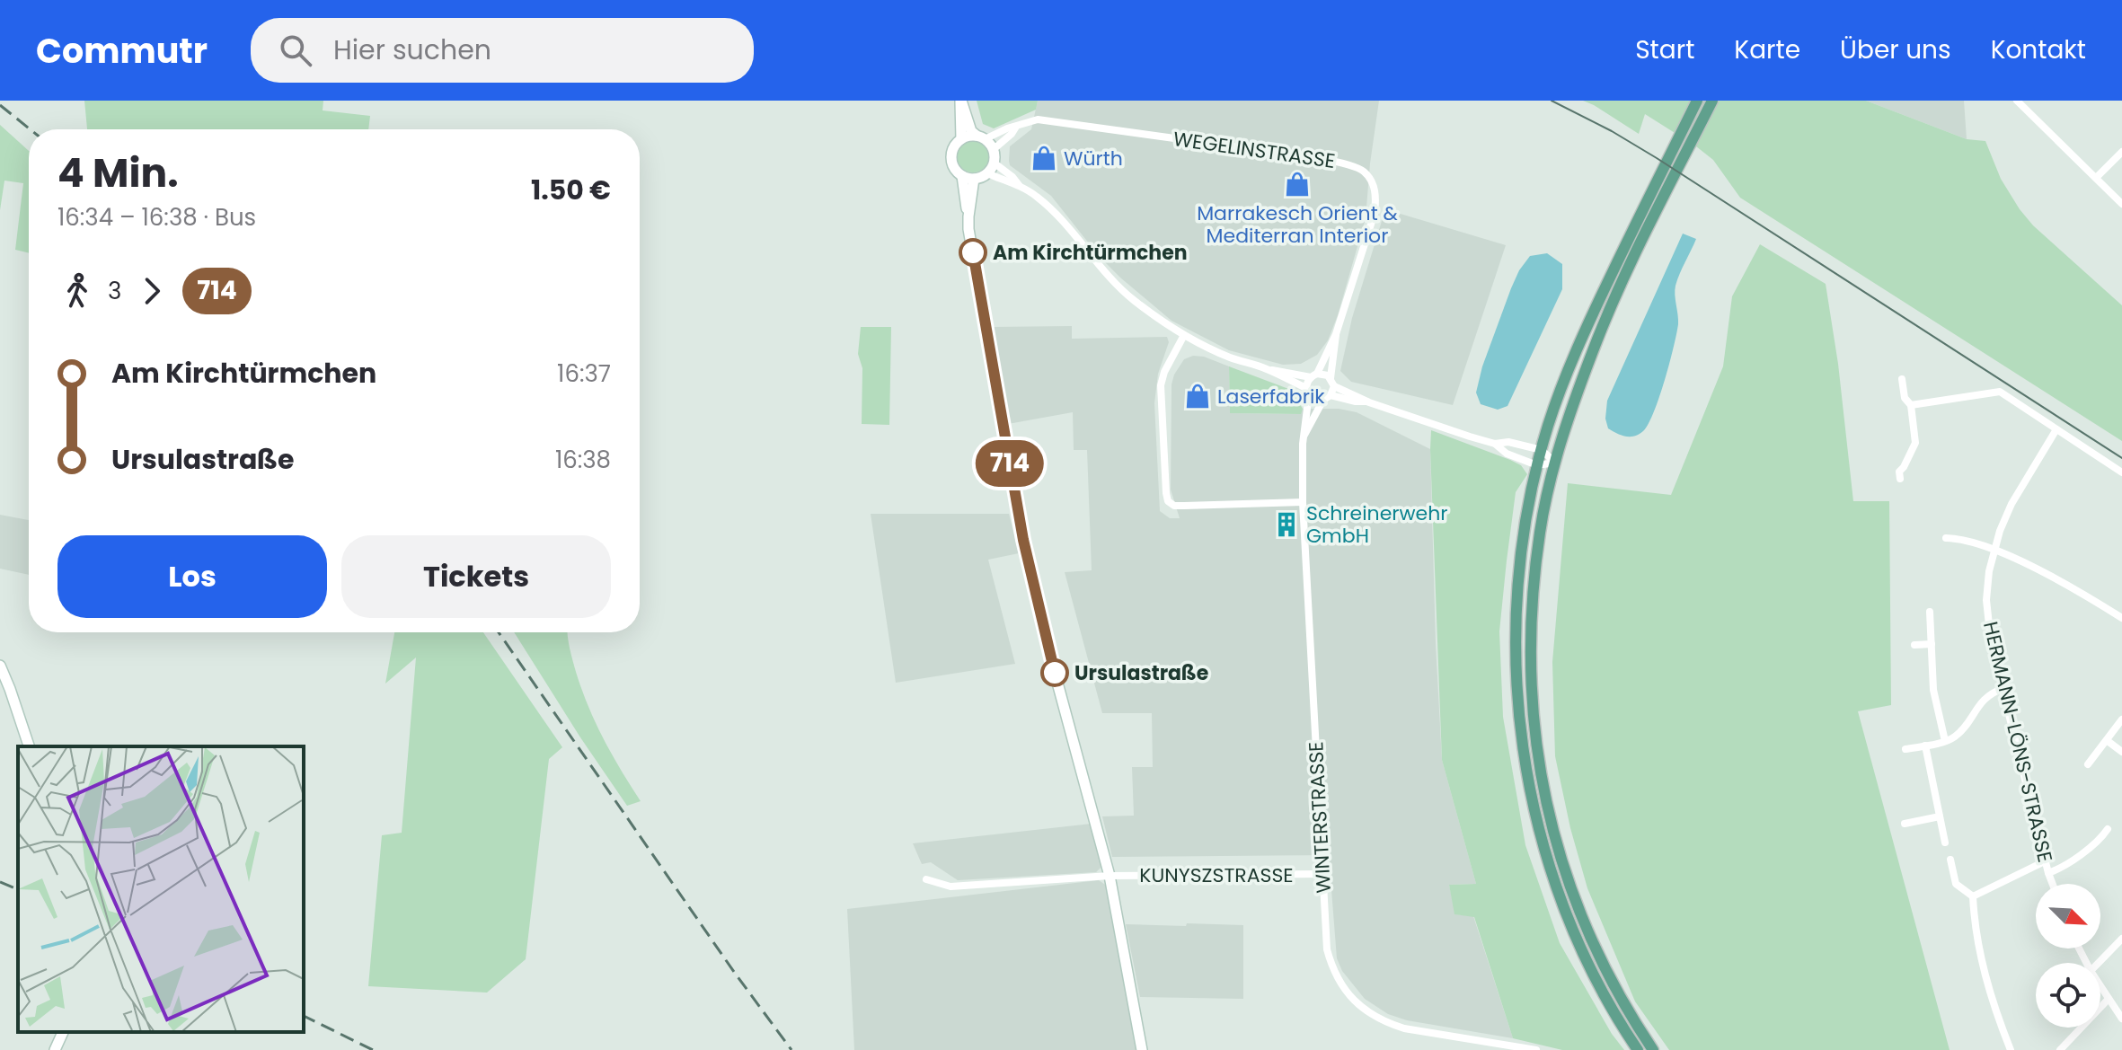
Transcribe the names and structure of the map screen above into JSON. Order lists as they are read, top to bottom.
{
  "streets": {
    "street": [
      "WEGELINSTRASSE",
      "HERMANN-LÖNS-STRASSE",
      "WINTERSTRASSE",
      "KUNYSZSTRASSE"
    ]
  },
  "crossings": [
    ["WEGELINSTRASSE", "WINTERSTRASSE"],
    ["WINTERSTRASSE", "KUNYSZSTRASSE"]
  ],
  "places": {
    "shop": ["Würth", "Marrakesch Orient & Mediterran Interior", "Laserfabrik"],
    "other": ["Am Kirchtürmchen", "Ursulastraße"],
    "building": ["Schreinerwehr GmbH"]
  },
  "lines": ["bus line 714"],
  "north": "bottom right",
  "page": {
    "header": "Commutr",
    "search": "Hier suchen",
    "nav": [
      "Start",
      "Karte",
      "Über uns",
      "Kontakt"
    ],
    "on_map": "714",
    "heading": ["4 Min.", "16:34 – 16:38 · Bus", "1.50 €"],
    "legs": ["3", "714"],
    "list": [
      {
        "name": "Am Kirchtürmchen",
        "value": "16:37"
      },
      {
        "name": "Ursulastraße",
        "value": "16:38"
      }
    ],
    "buttons": ["Los", "Tickets"]
  }
}
